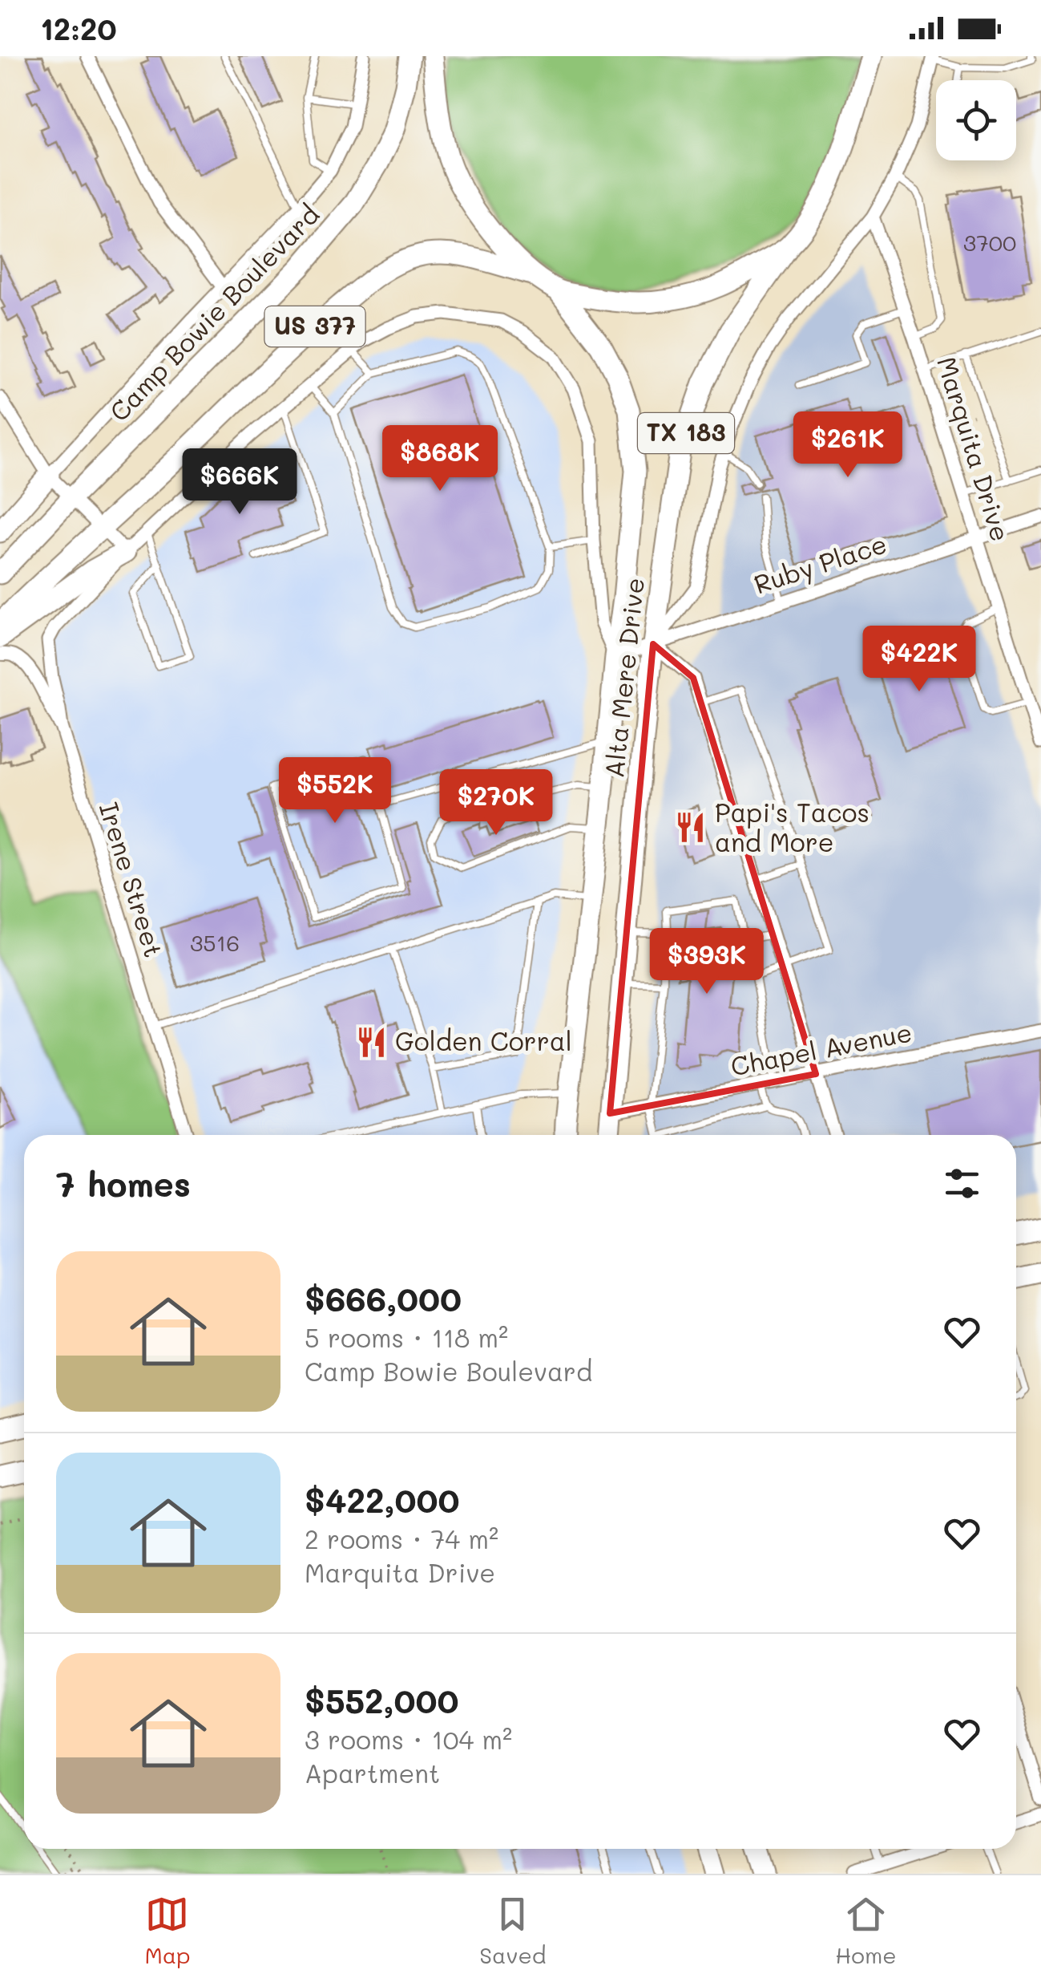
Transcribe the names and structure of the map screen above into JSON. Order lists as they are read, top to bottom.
{
  "streets": {
    "main road": [
      "Camp Bowie Boulevard",
      "US 377",
      "TX 183",
      "Alta Mere Drive"
    ],
    "street": [
      "Marquita Drive",
      "Ruby Place",
      "Irene Street",
      "Chapel Avenue"
    ]
  },
  "crossings": [
    ["US 377", "Alta Mere Drive"],
    ["Marquita Drive", "Ruby Place"],
    ["Ruby Place", "Alta Mere Drive"],
    ["Alta Mere Drive", "Chapel Avenue"]
  ],
  "places": {
    "restaurant": ["Papi's Tacos and More", "Golden Corral"]
  },
  "house_numbers": ["3700", "3516"],
  "page": {
    "status": "12:20",
    "price": [
      "$261K",
      "$868K",
      "$666K",
      "$422K",
      "$552K",
      "$270K",
      "$393K"
    ],
    "heading": "7 homes",
    "list": [
      {
        "name": "$666,000",
        "note": "5 rooms · 118 m² · Camp Bowie Boulevard"
      },
      {
        "name": "$422,000",
        "note": "2 rooms · 74 m² · Marquita Drive"
      },
      {
        "name": "$552,000",
        "note": "3 rooms · 104 m² · Apartment"
      }
    ],
    "tabs": ["Map", "Saved", "Home"]
  }
}
